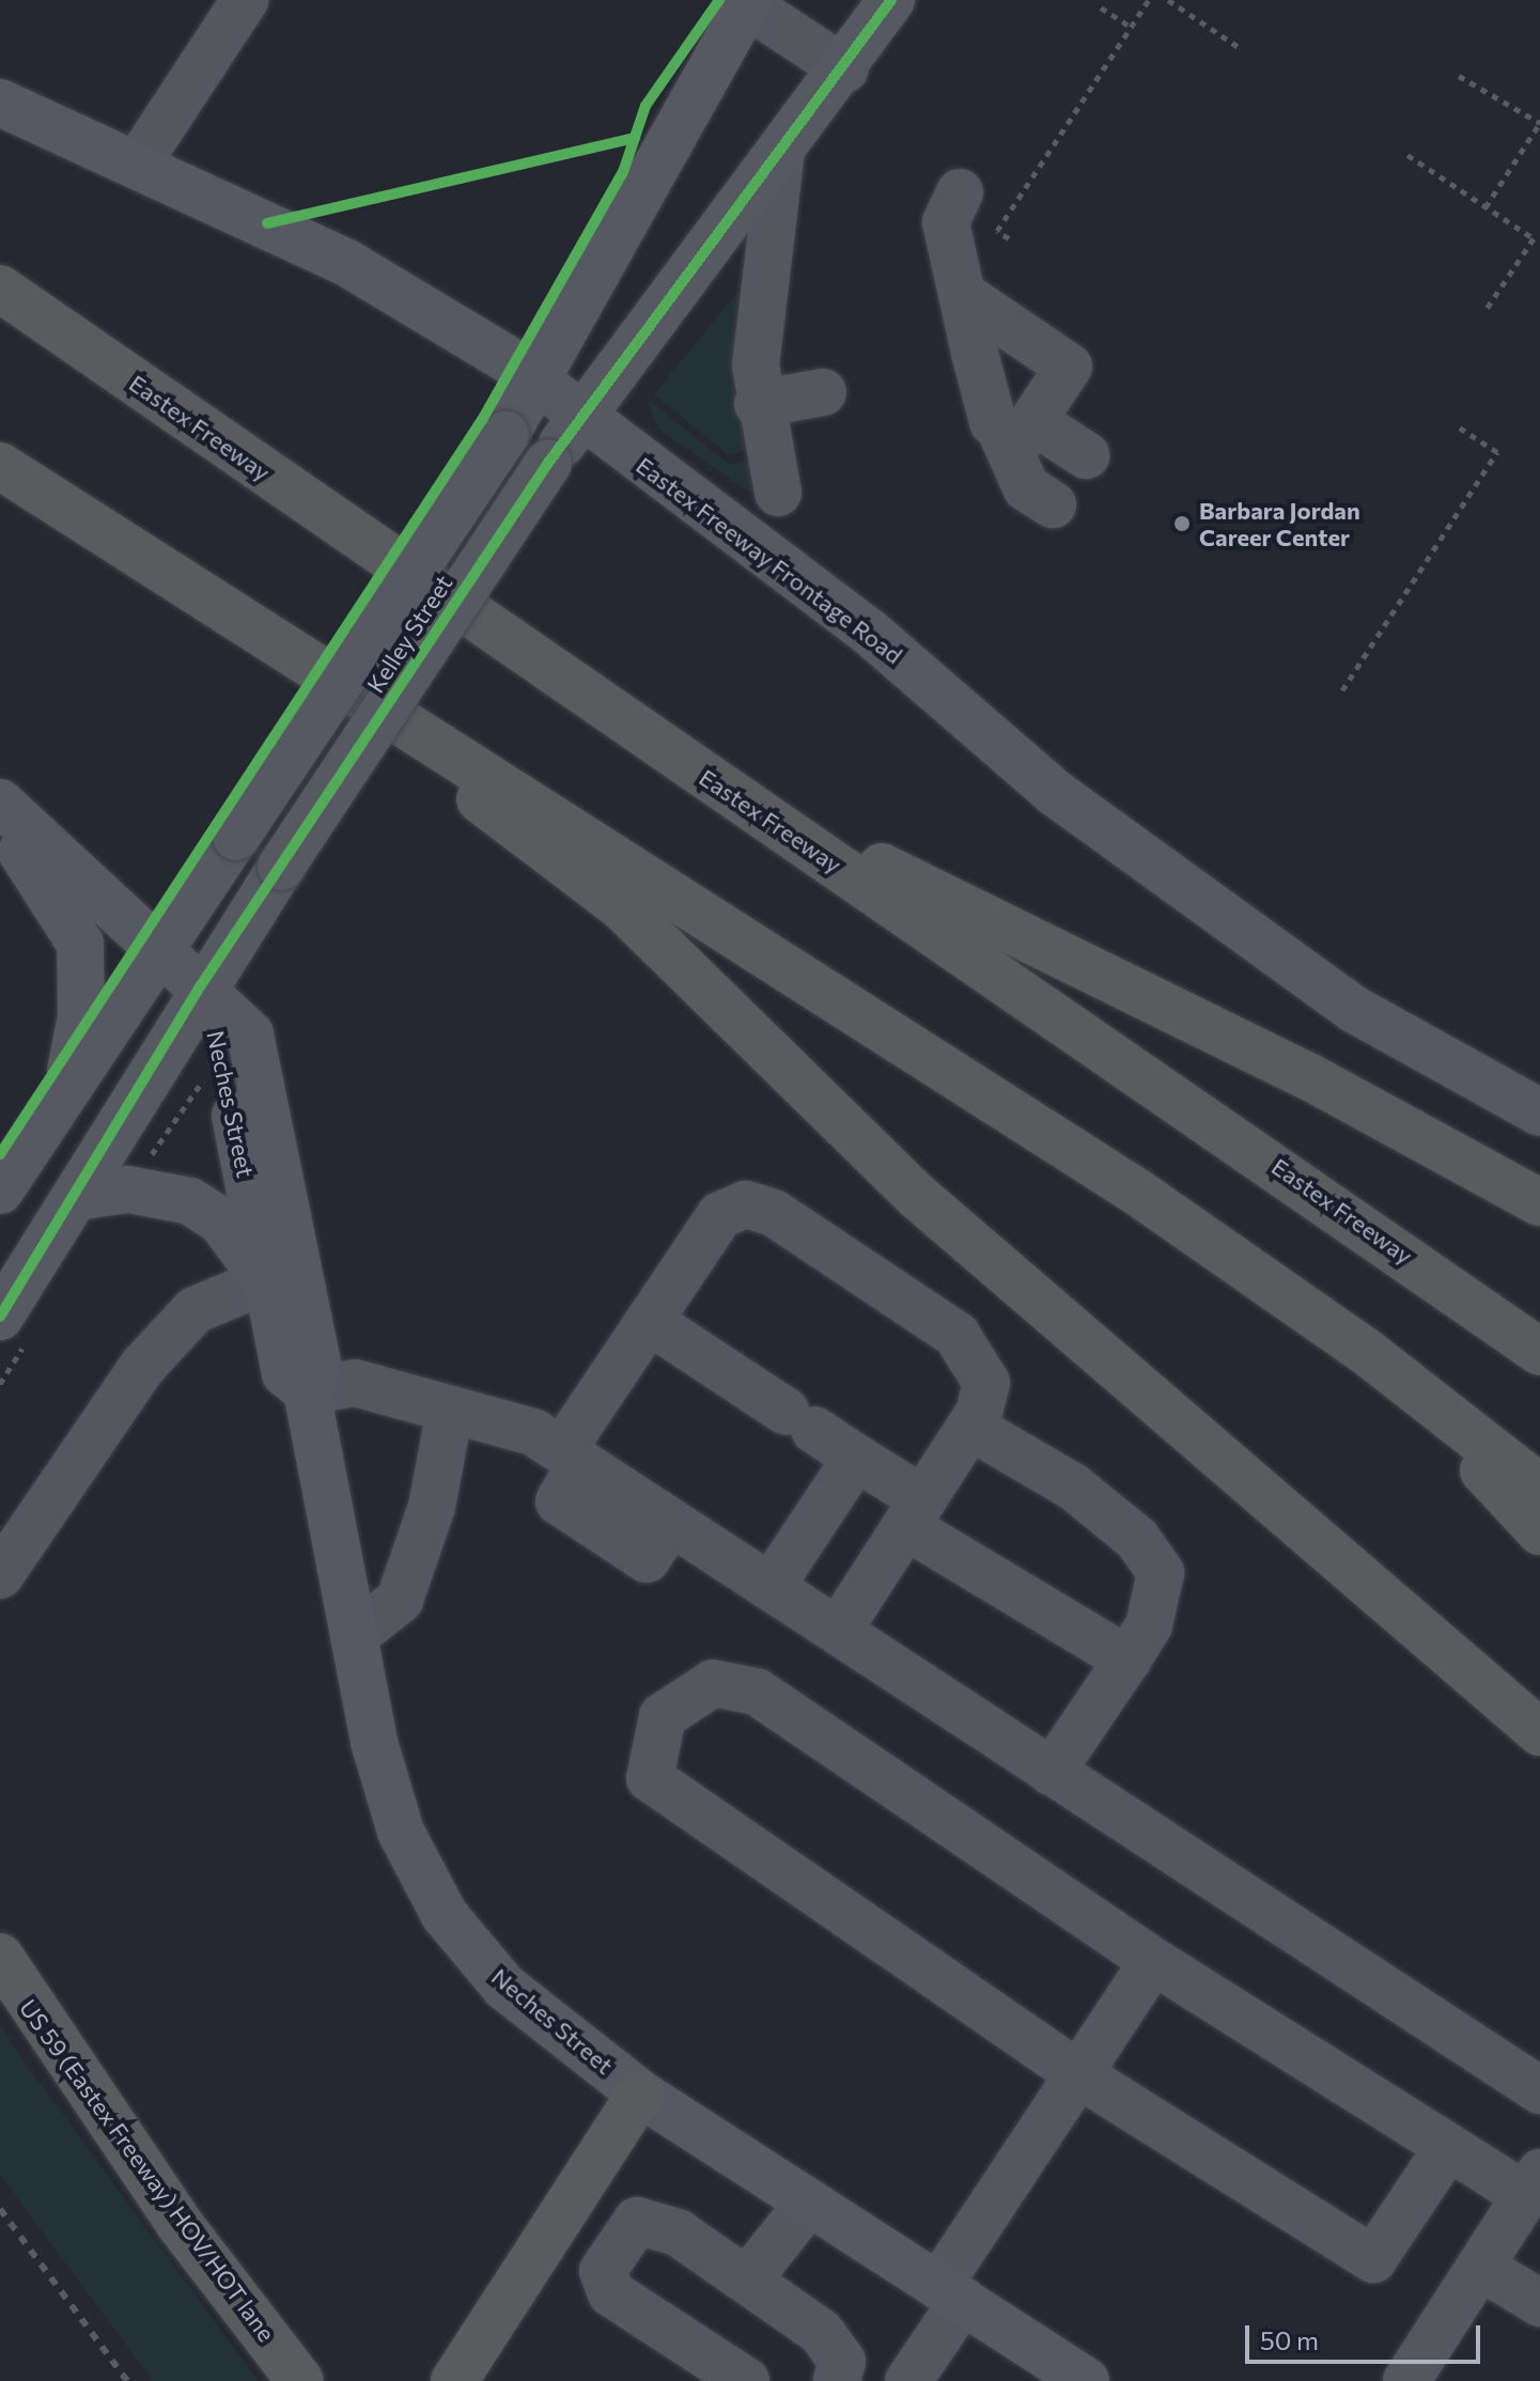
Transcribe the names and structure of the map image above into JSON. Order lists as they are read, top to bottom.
{
  "streets": {
    "highway": ["Eastex Freeway", "US 59 (Eastex Freeway) HOV/HOT lane"],
    "main road": ["Eastex Freeway Frontage Road", "Kelley Street", "Neches Street"]
  },
  "crossings": [
    ["Eastex Freeway Frontage Road", "Kelley Street"],
    ["Kelley Street", "Neches Street"]
  ],
  "places": ["Barbara Jordan Career Center"],
  "scale_bar": "50 m"
}
